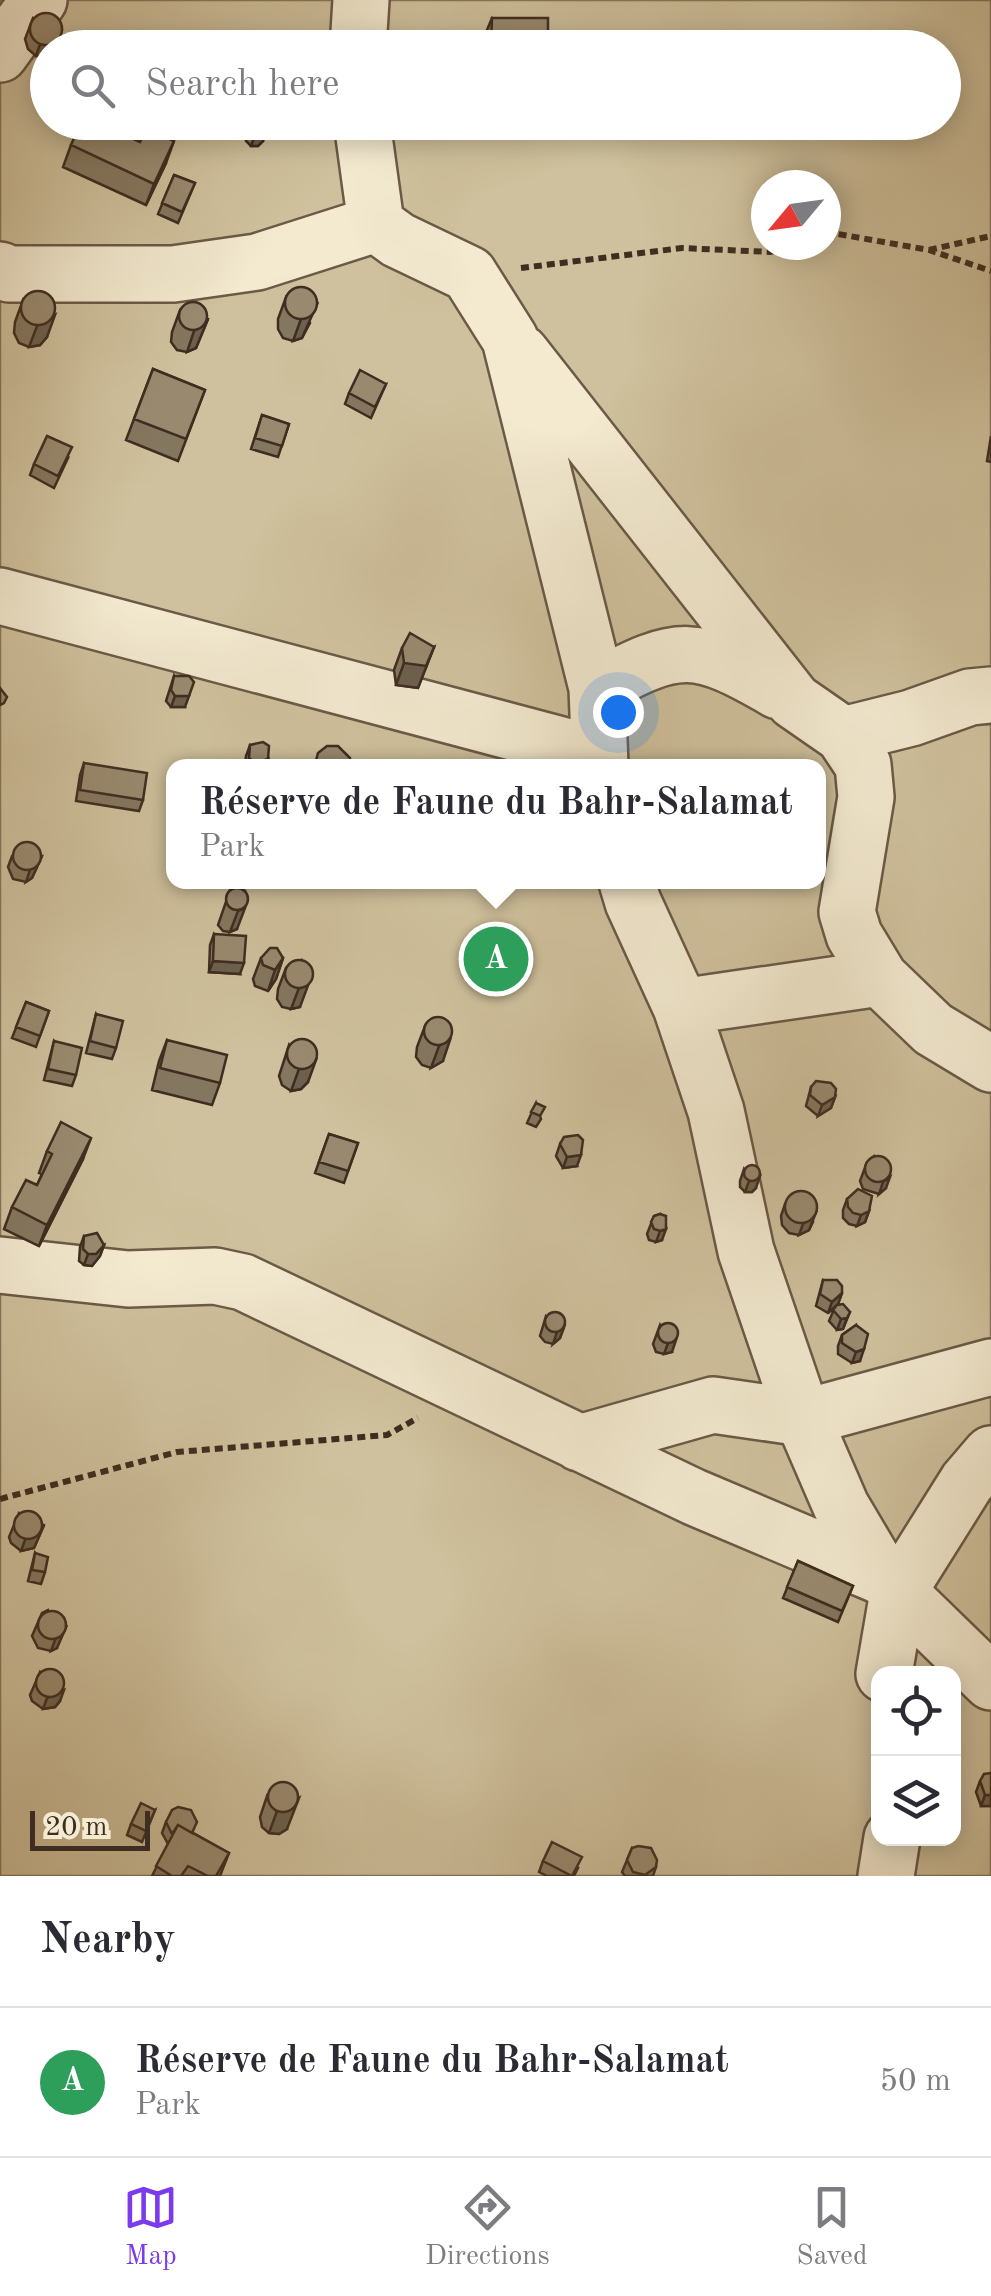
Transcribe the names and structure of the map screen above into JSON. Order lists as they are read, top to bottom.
{
  "scale_bar": "20 m",
  "north": "bottom left",
  "page": {
    "search": "Search here",
    "popup": ["Réserve de Faune du Bahr-Salamat", "Park"],
    "pins": "A",
    "scale": "20 m",
    "heading": "Nearby",
    "list": [
      {
        "mark": "A",
        "name": "Réserve de Faune du Bahr-Salamat",
        "note": "Park",
        "value": "50 m"
      }
    ],
    "nav": ["Map", "Directions", "Saved"]
  }
}
